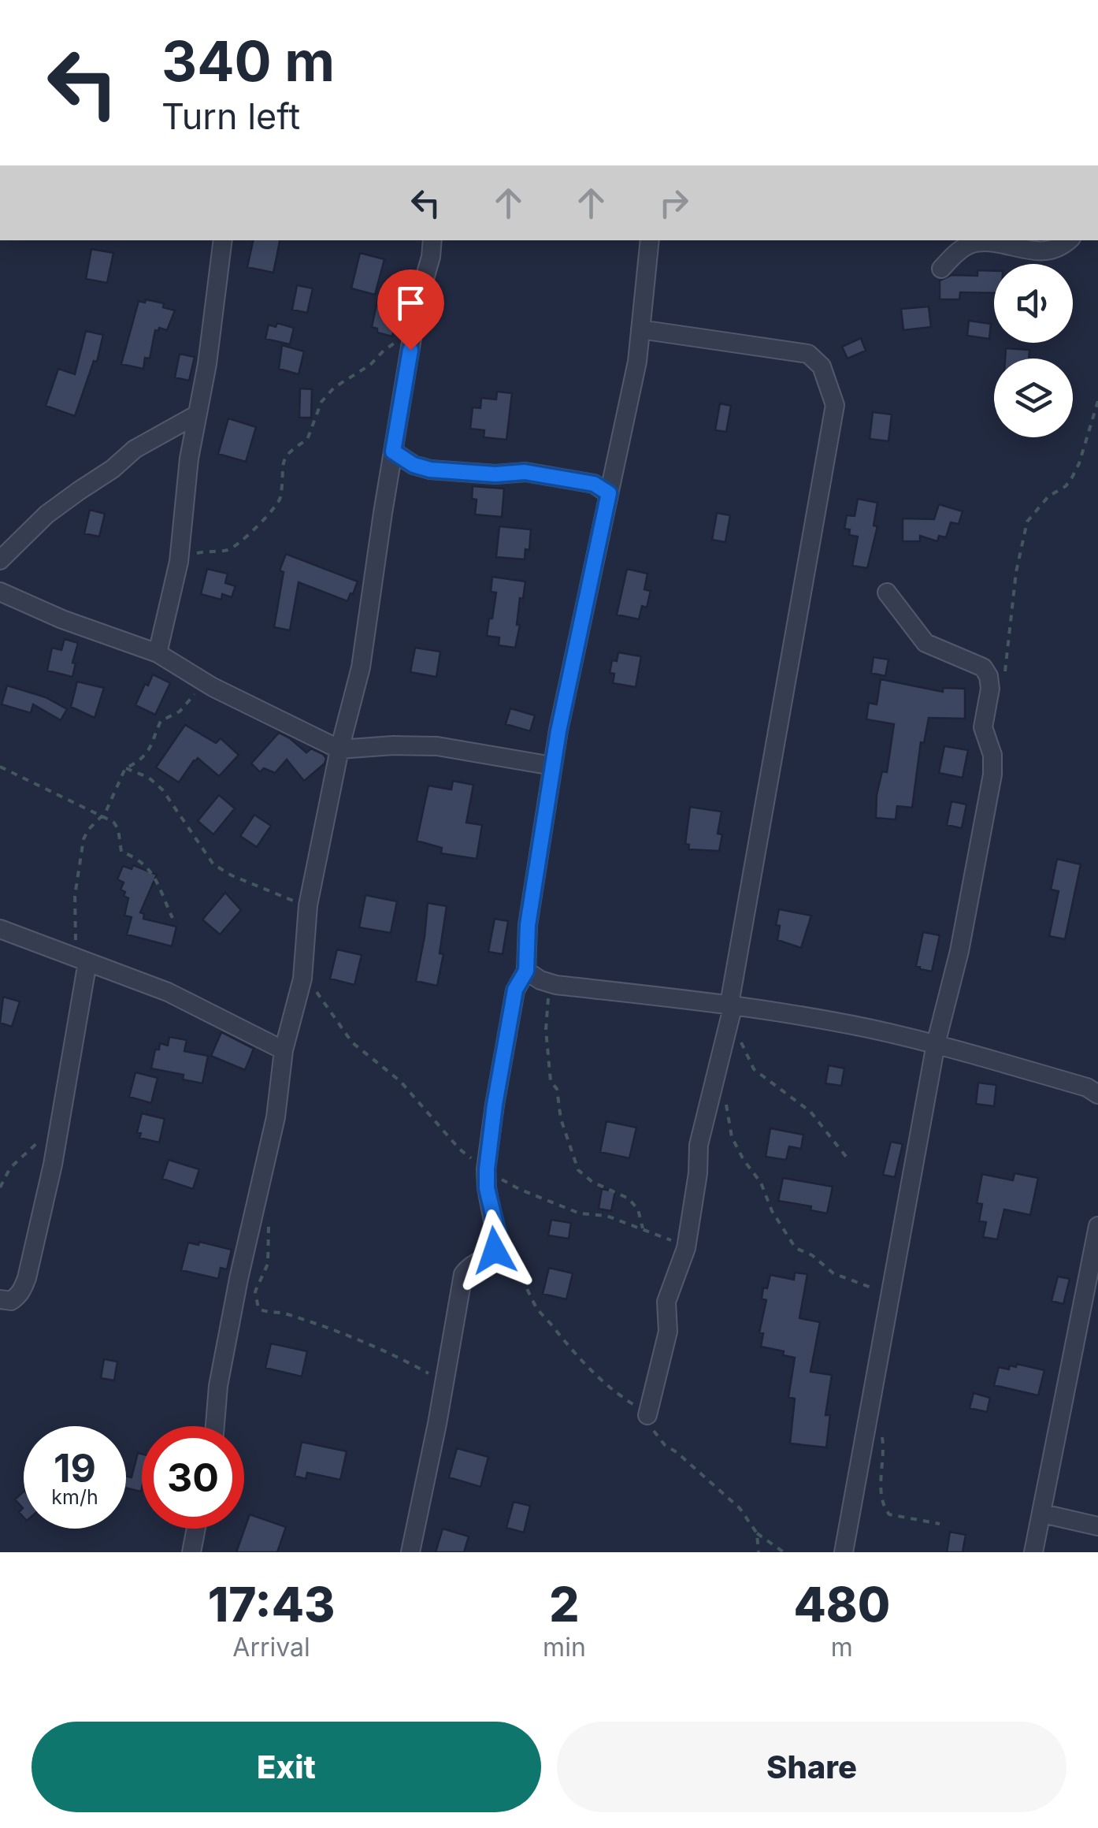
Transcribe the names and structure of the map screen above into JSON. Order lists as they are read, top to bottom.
{
  "page": {
    "turn": ["340 m", "Turn left"],
    "speed": "19 km/h",
    "limit": "30",
    "eta": [
      "17:43",
      "Arrival",
      "2",
      "min",
      "480",
      "m"
    ],
    "buttons": ["Exit", "Share"]
  }
}
